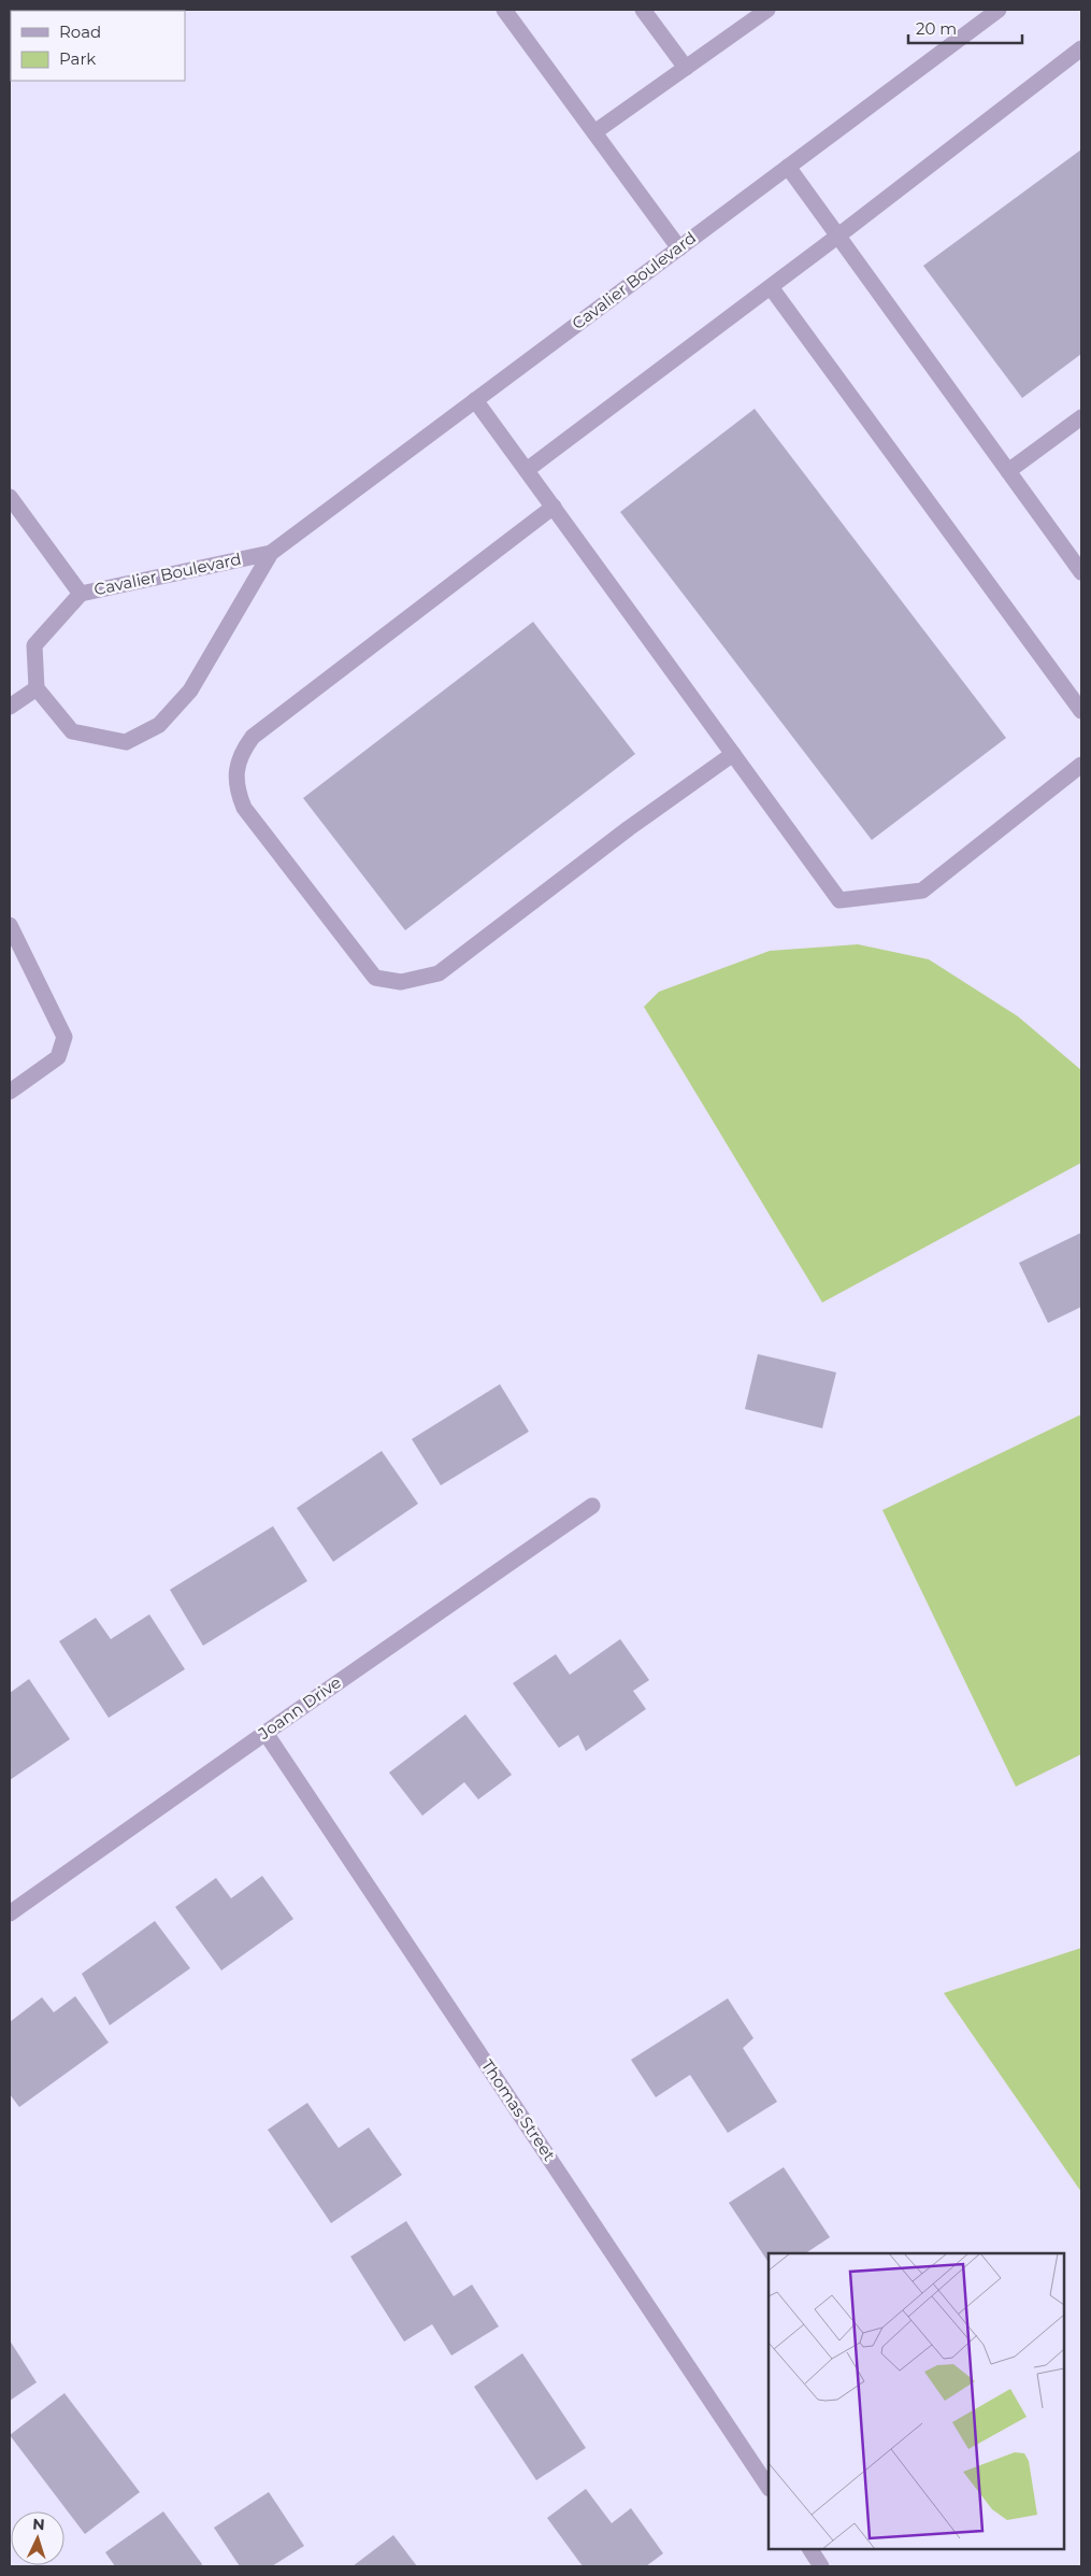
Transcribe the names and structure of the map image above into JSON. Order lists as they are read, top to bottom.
{
  "streets": {
    "street": ["Cavalier Boulevard", "Joann Drive", "Thomas Street"]
  },
  "crossings": [
    ["Joann Drive", "Thomas Street"]
  ],
  "legend": ["Road", "Park"],
  "scale_bar": "20 m",
  "north": "top"
}
